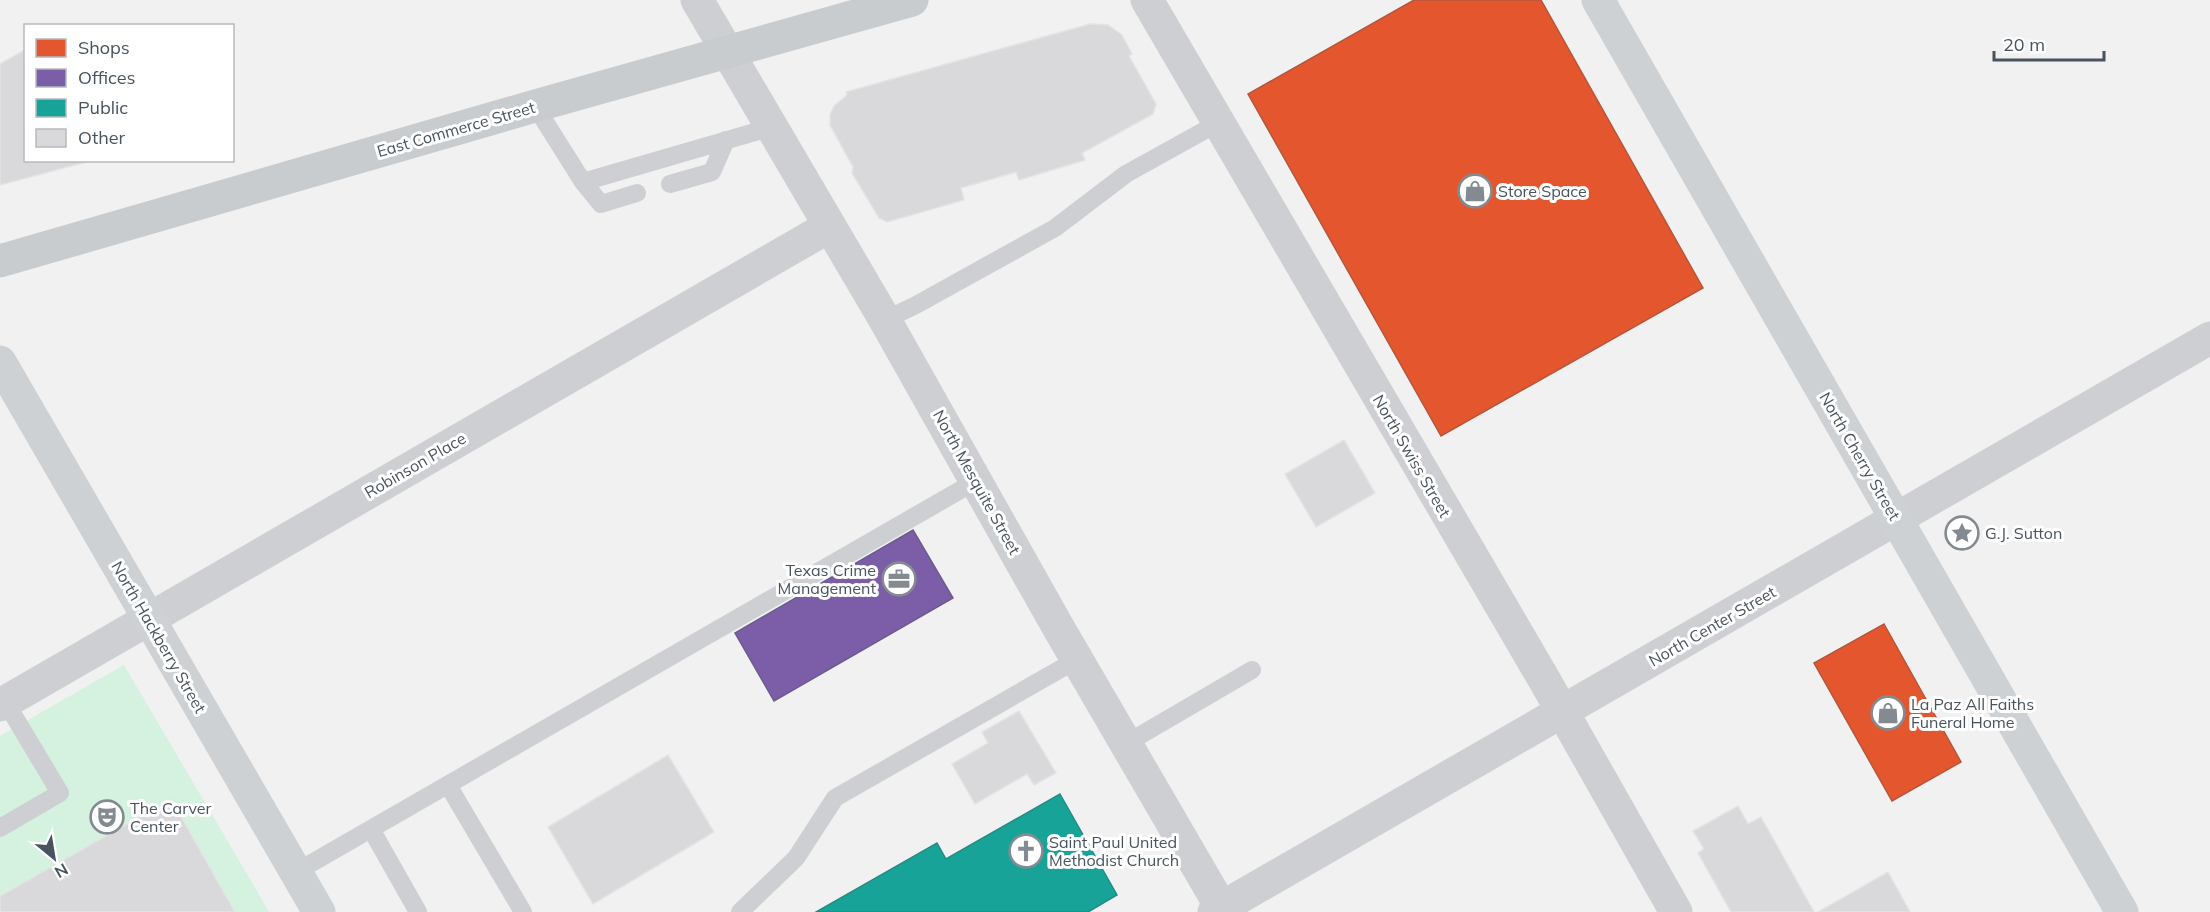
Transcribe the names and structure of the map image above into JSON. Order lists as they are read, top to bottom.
{
  "streets": {
    "main road": ["East Commerce Street"],
    "street": [
      "North Swiss Street",
      "North Cherry Street",
      "Robinson Place",
      "North Mesquite Street",
      "North Center Street",
      "North Hackberry Street"
    ]
  },
  "crossings": [
    ["East Commerce Street", "North Mesquite Street"],
    ["North Swiss Street", "North Center Street"],
    ["North Cherry Street", "North Center Street"],
    ["Robinson Place", "North Mesquite Street"],
    ["Robinson Place", "North Hackberry Street"],
    ["North Mesquite Street", "North Center Street"]
  ],
  "places": {
    "shop": ["Store Space", "La Paz All Faiths Funeral Home"],
    "place": ["G.J. Sutton"],
    "office": ["Texas Crime Management"],
    "theatre": ["The Carver Center"],
    "church": ["Saint Paul United Methodist Church"]
  },
  "legend": [
    "Shops",
    "Offices",
    "Public",
    "Other"
  ],
  "scale_bar": "20 m",
  "north": "bottom right"
}
